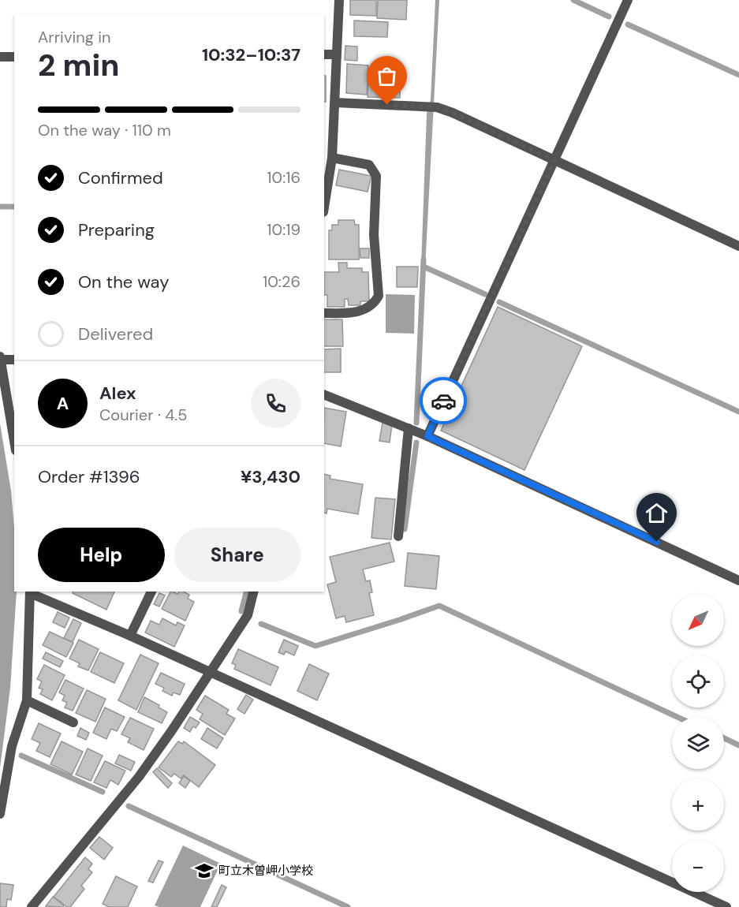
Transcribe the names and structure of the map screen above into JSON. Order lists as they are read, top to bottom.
{
  "places": {
    "school or university": ["町立木曽岬小学校"]
  },
  "north": "bottom left",
  "page": {
    "heading": ["2 min", "Arriving in", "10:32–10:37"],
    "panel": [
      "Alex",
      "Courier · 4.5",
      "Order #1396",
      "¥3,430"
    ],
    "bar": "On the way · 110 m",
    "list": [
      ["Confirmed", "10:16"],
      ["Preparing", "10:19"],
      ["On the way", "10:26"],
      "Delivered"
    ],
    "round": "A",
    "buttons": ["Help", "Share"],
    "map_buttons": ["+", "−"]
  }
}
